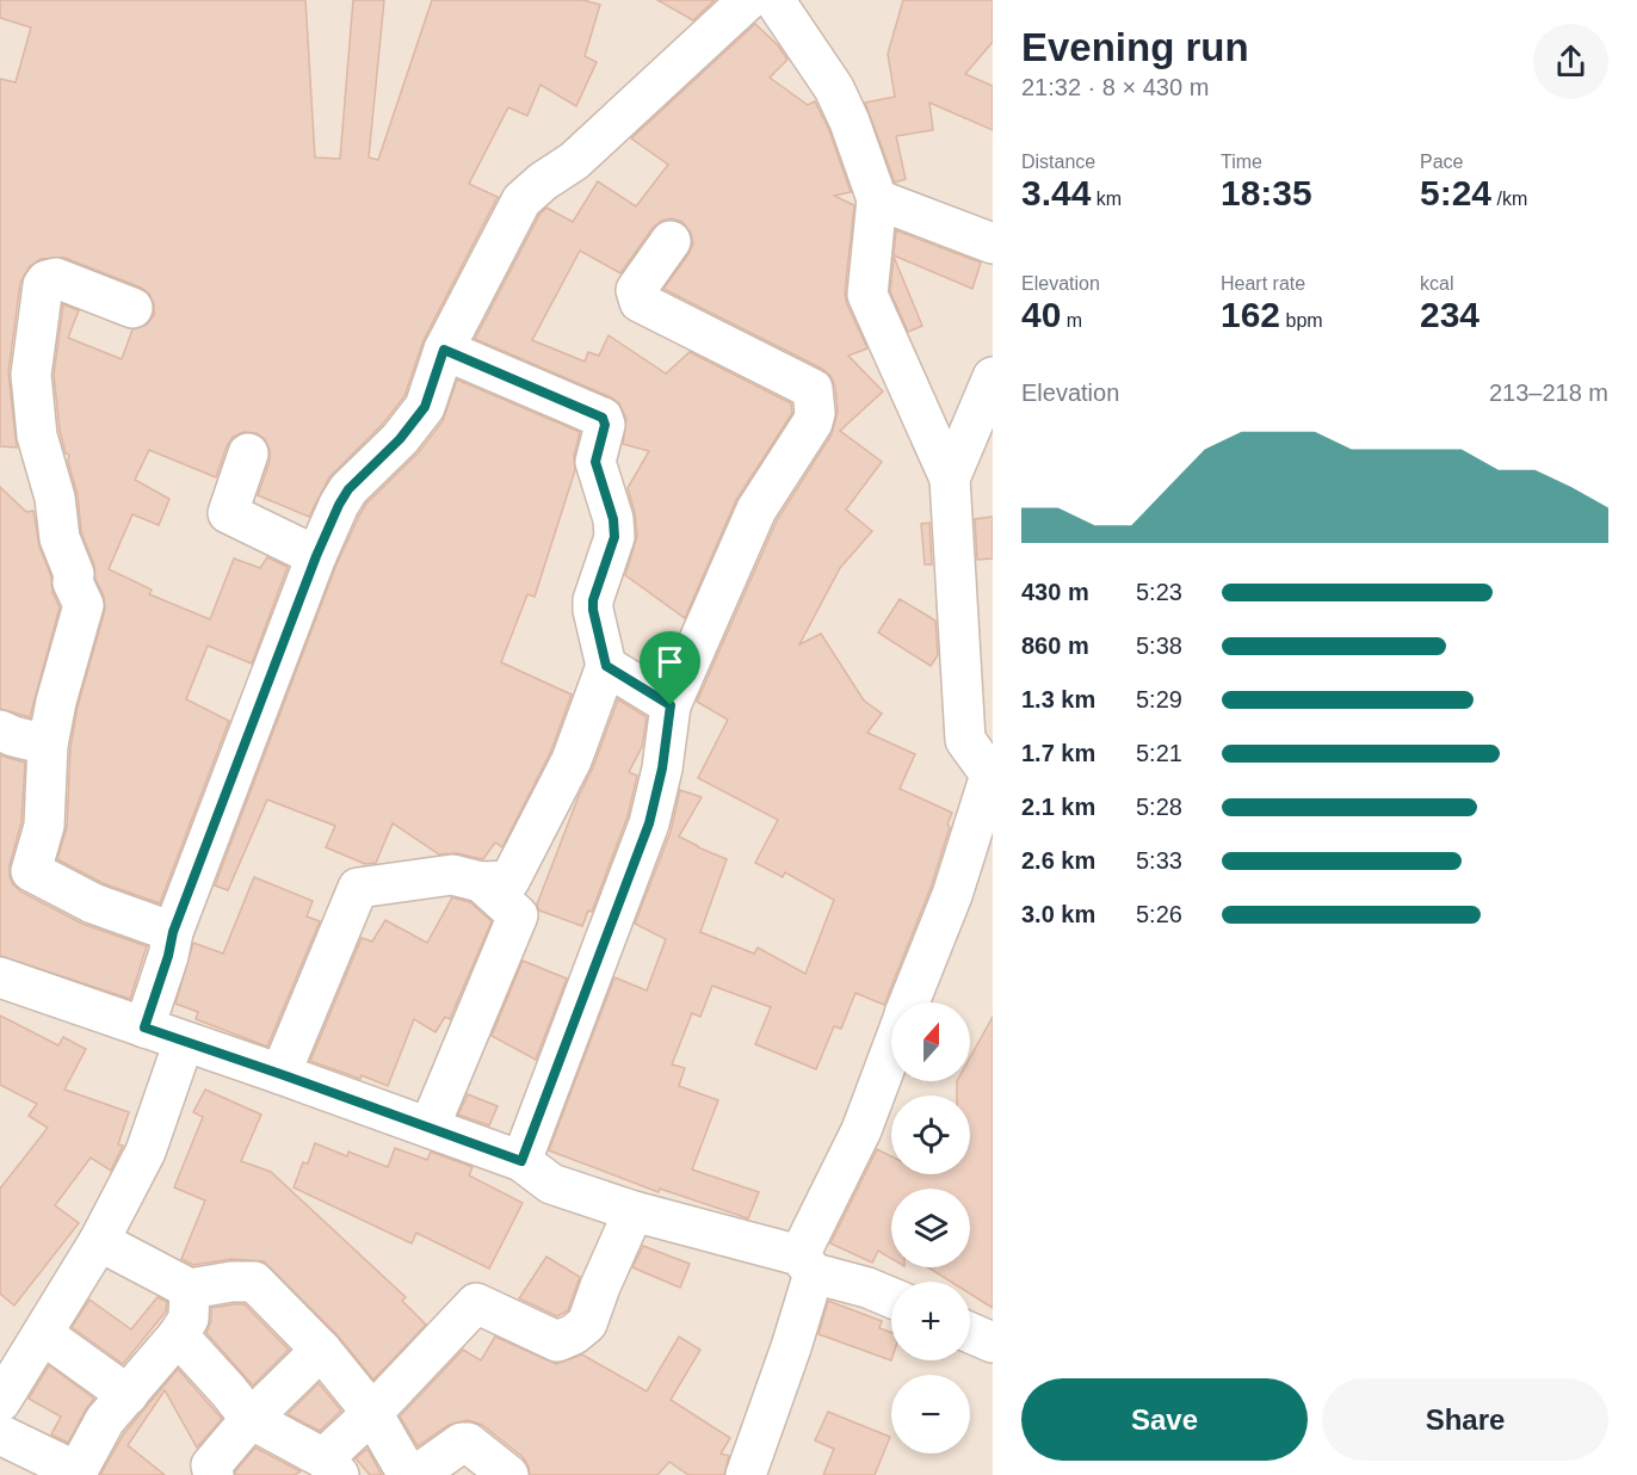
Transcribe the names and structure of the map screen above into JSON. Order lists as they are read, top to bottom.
{
  "north": "top",
  "page": {
    "heading": ["Evening run", "21:32 · 8 × 430 m"],
    "stats": [
      ["Distance", "3.44 km"],
      ["Time", "18:35"],
      ["Pace", "5:24 /km"],
      ["Elevation", "40 m"],
      ["Heart rate", "162 bpm"],
      ["kcal", "234"]
    ],
    "chart": ["Elevation", "213–218 m"],
    "list": [
      {
        "name": "430 m",
        "note": "5:23"
      },
      {
        "name": "860 m",
        "note": "5:38"
      },
      {
        "name": "1.3 km",
        "note": "5:29"
      },
      {
        "name": "1.7 km",
        "note": "5:21"
      },
      {
        "name": "2.1 km",
        "note": "5:28"
      },
      {
        "name": "2.6 km",
        "note": "5:33"
      },
      {
        "name": "3.0 km",
        "note": "5:26"
      }
    ],
    "map_buttons": ["+", "−"],
    "buttons": ["Save", "Share"]
  }
}
